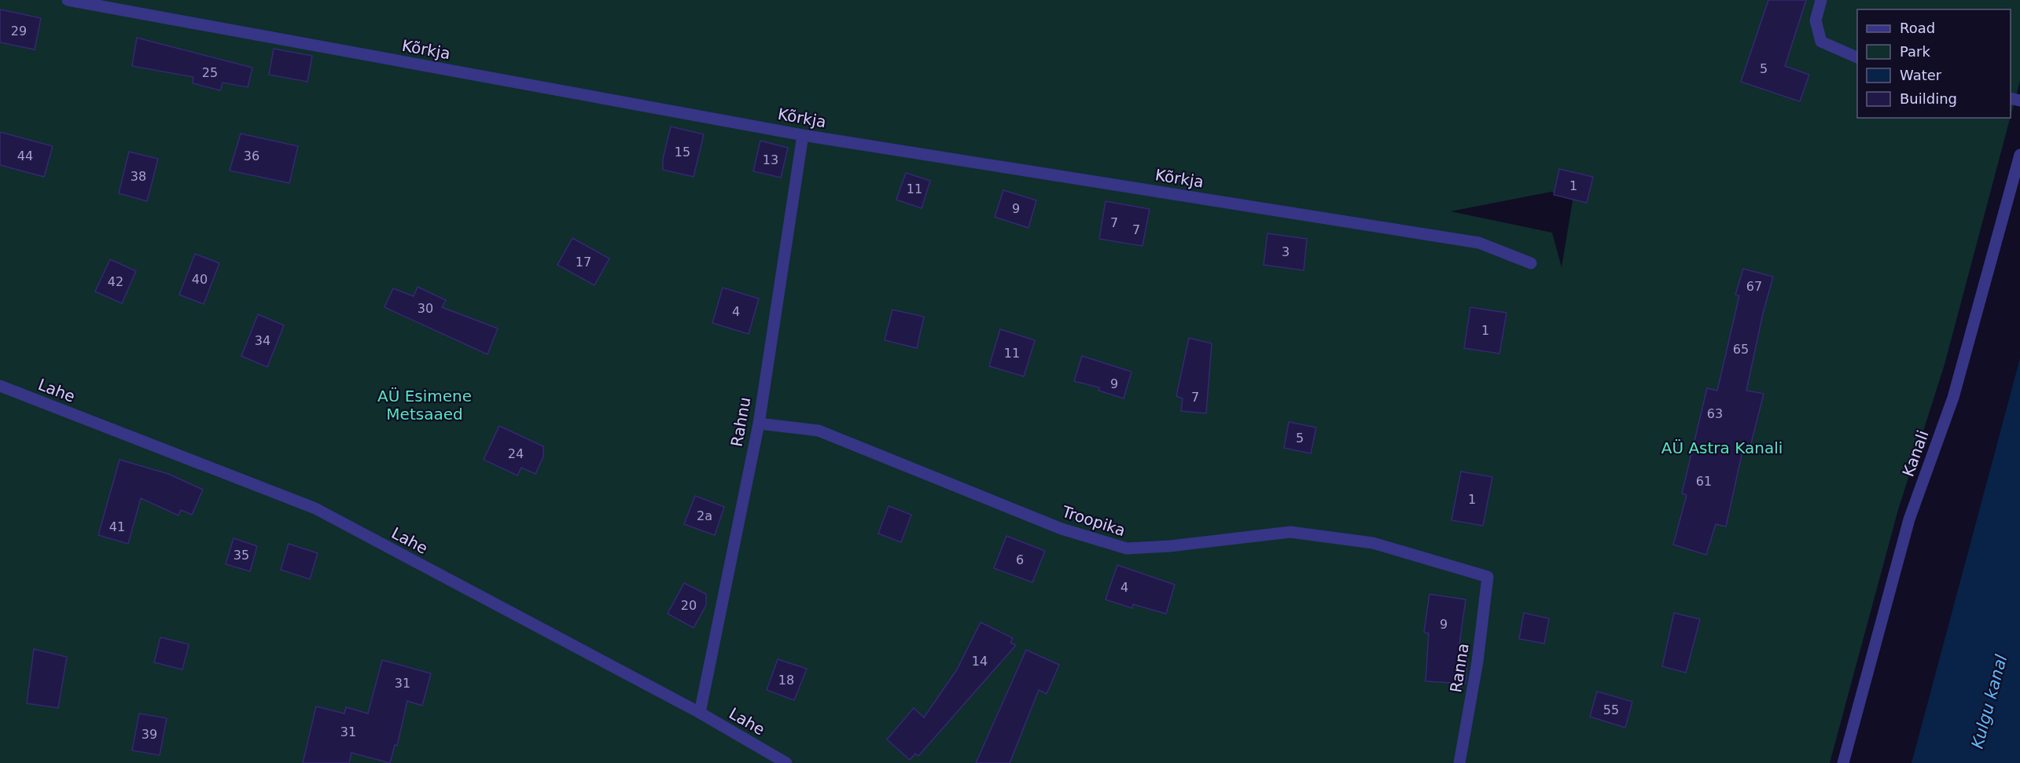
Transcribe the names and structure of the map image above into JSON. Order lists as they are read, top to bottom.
{
  "streets": {
    "street": [
      "Kõrkja",
      "Lahe",
      "Rahnu",
      "Kanali",
      "Troopika",
      "Ranna"
    ]
  },
  "crossings": [
    ["Kõrkja", "Rahnu"],
    ["Lahe", "Rahnu"],
    ["Rahnu", "Troopika"],
    ["Troopika", "Ranna"]
  ],
  "water": ["Kulgu kanal"],
  "parks": ["AÜ Esimene Metsaaed", "AÜ Astra Kanali"],
  "house_numbers": [
    "29",
    "5",
    "25",
    "15",
    "44",
    "36",
    "13",
    "38",
    "1",
    "11",
    "9",
    "7",
    "7",
    "3",
    "17",
    "40",
    "42",
    "67",
    "30",
    "4",
    "1",
    "34",
    "65",
    "11",
    "9",
    "7",
    "63",
    "5",
    "24",
    "61",
    "1",
    "2a",
    "41",
    "35",
    "6",
    "4",
    "20",
    "9",
    "14",
    "18",
    "31",
    "55",
    "31",
    "39"
  ],
  "legend": [
    "Road",
    "Park",
    "Water",
    "Building"
  ]
}
